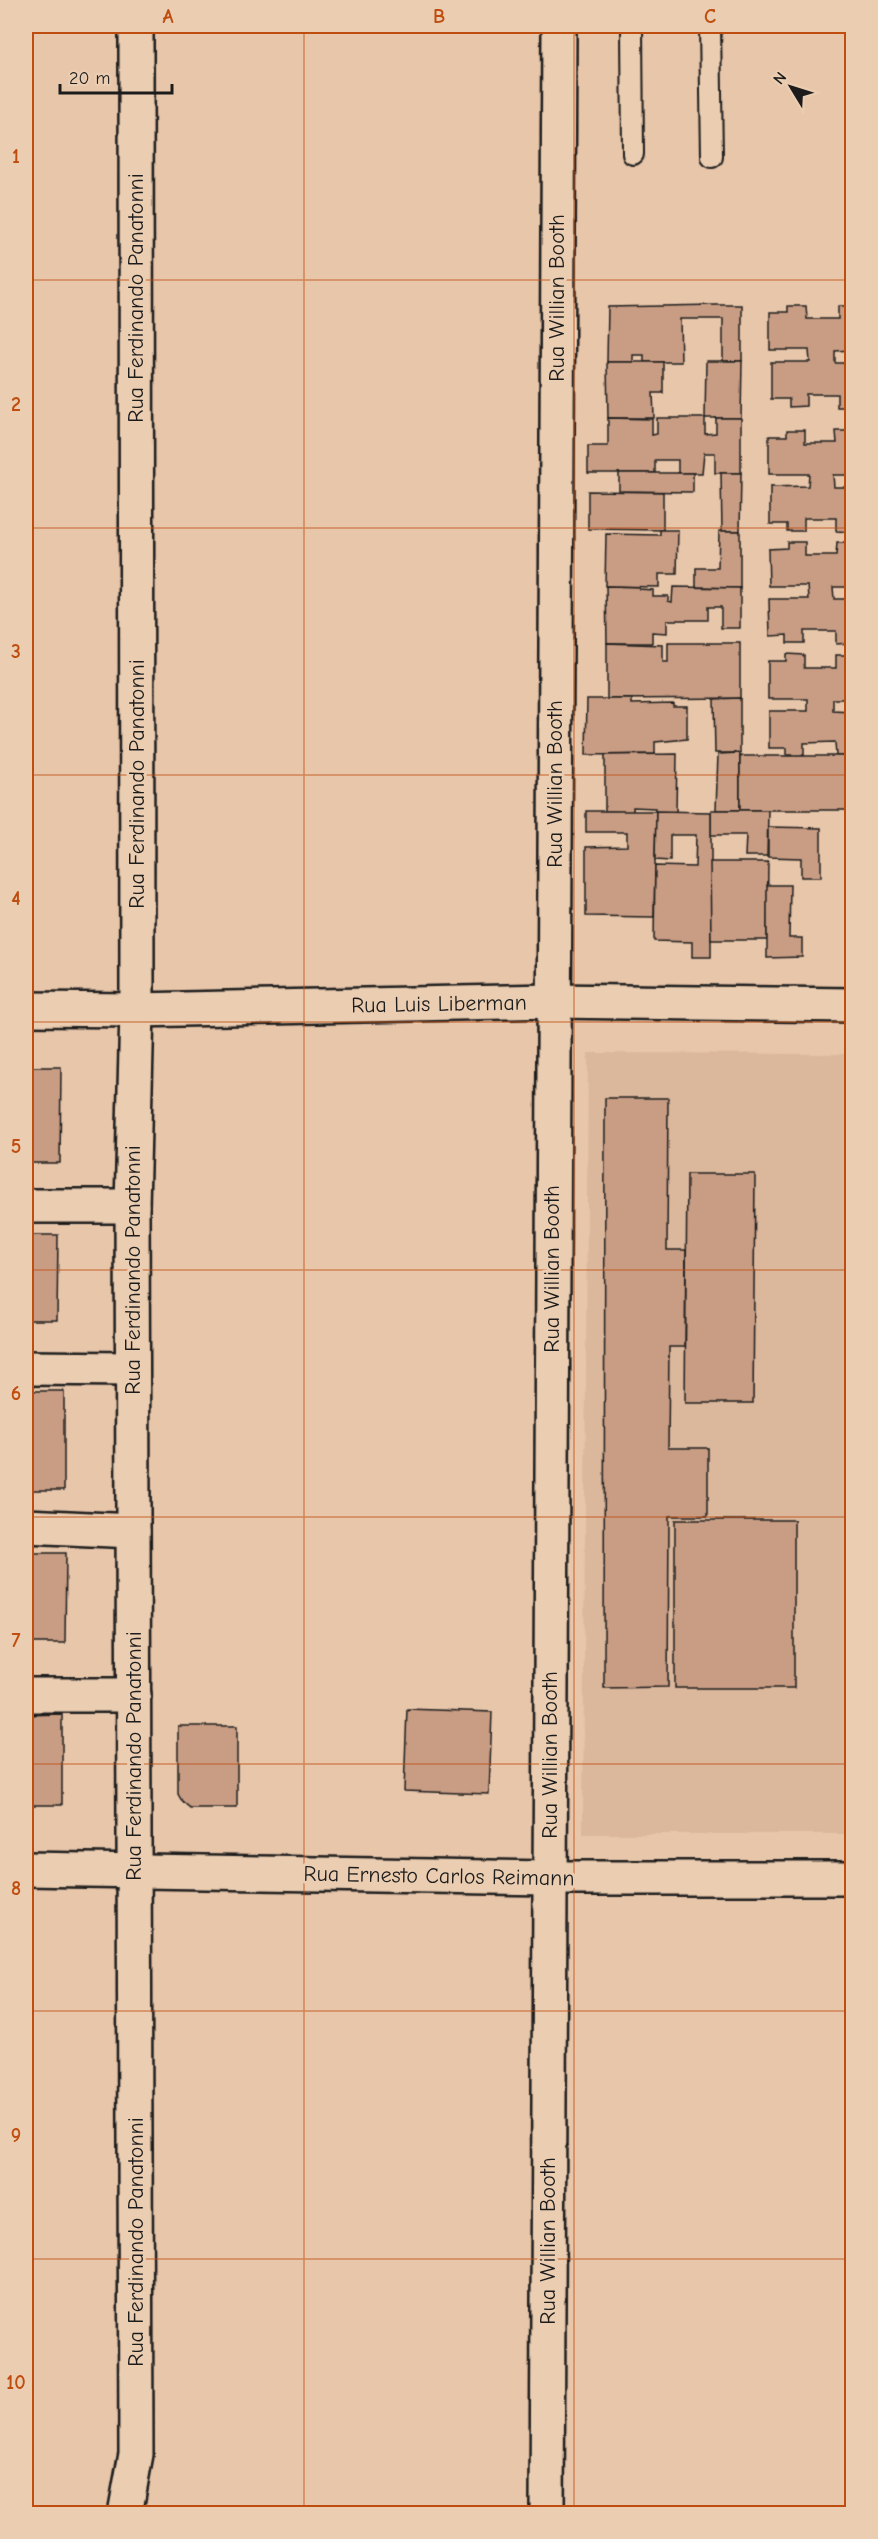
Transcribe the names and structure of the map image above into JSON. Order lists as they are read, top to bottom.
{
  "streets": {
    "street": [
      "Rua Ferdinando Panatonni",
      "Rua Willian Booth",
      "Rua Luis Liberman",
      "Rua Ernesto Carlos Reimann"
    ]
  },
  "crossings": [
    ["Rua Ferdinando Panatonni", "Rua Luis Liberman"],
    ["Rua Ferdinando Panatonni", "Rua Ernesto Carlos Reimann"],
    ["Rua Willian Booth", "Rua Luis Liberman"],
    ["Rua Willian Booth", "Rua Ernesto Carlos Reimann"]
  ],
  "scale_bar": "20 m",
  "north": "top left",
  "grid": {
    "columns": ["A", "B", "C"],
    "rows": [
      "1",
      "2",
      "3",
      "4",
      "5",
      "6",
      "7",
      "8",
      "9",
      "10"
    ]
  }
}
